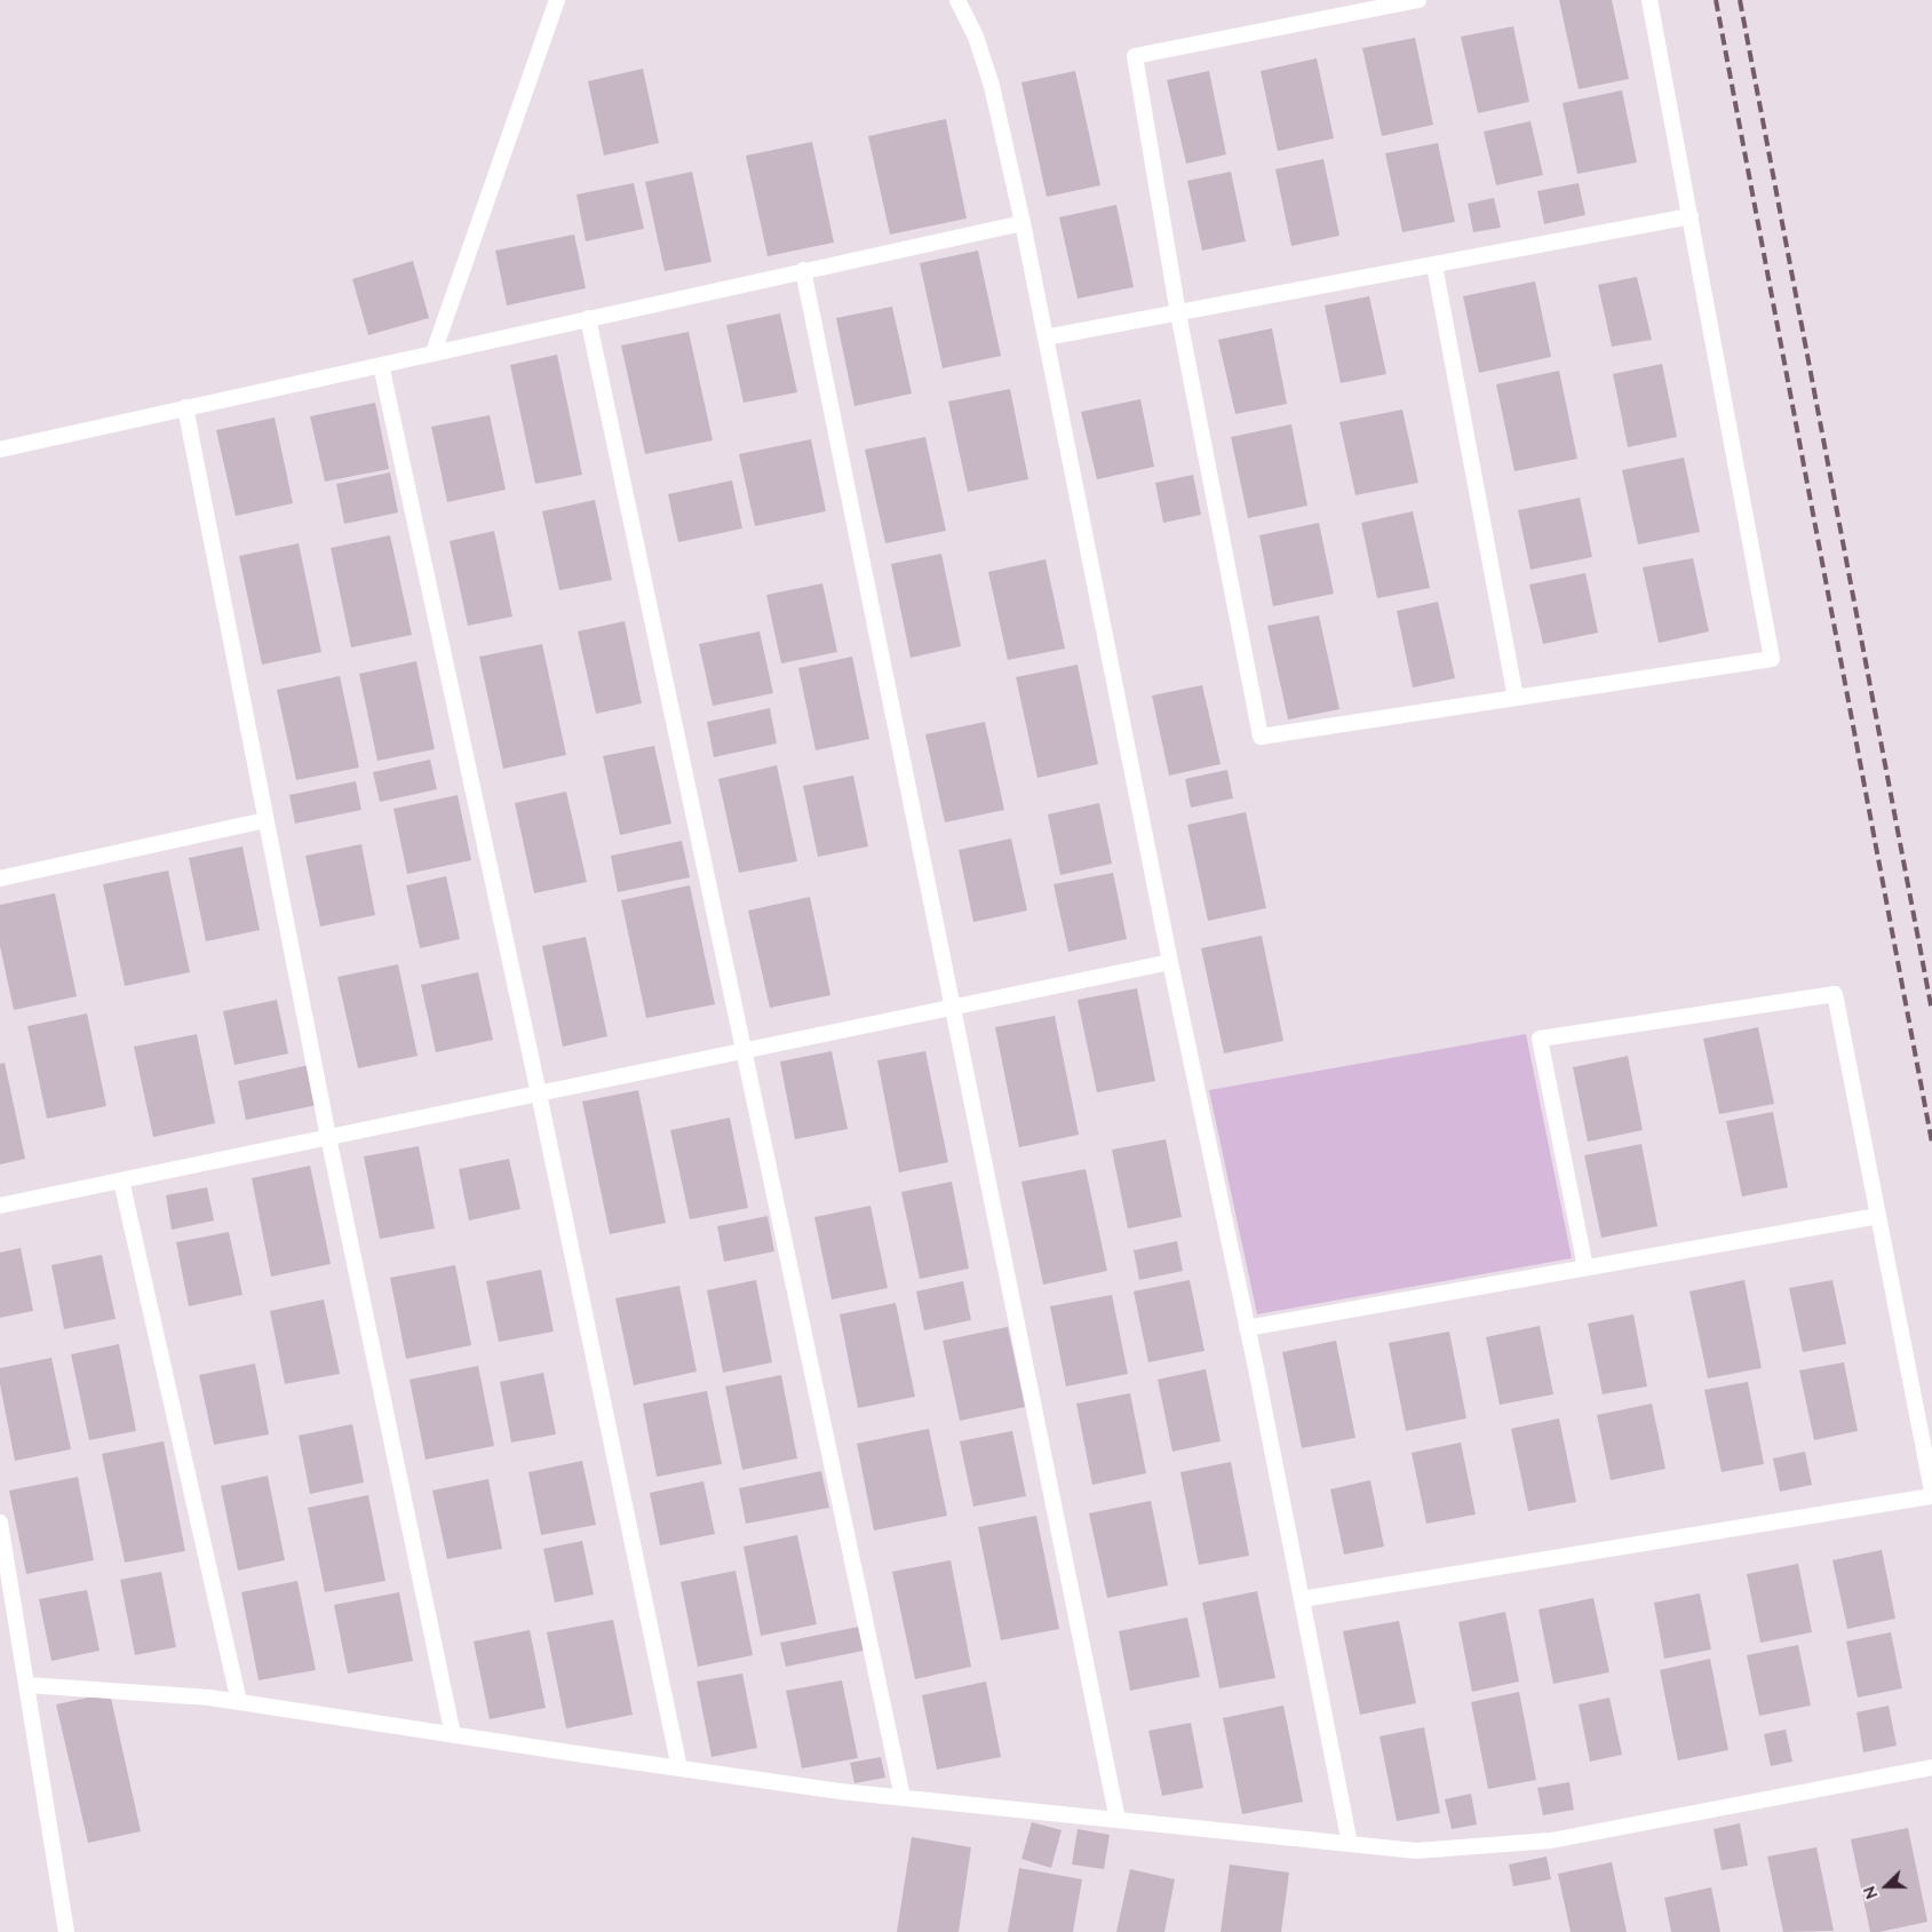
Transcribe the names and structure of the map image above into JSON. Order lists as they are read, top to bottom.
{
  "north": "left"
}
